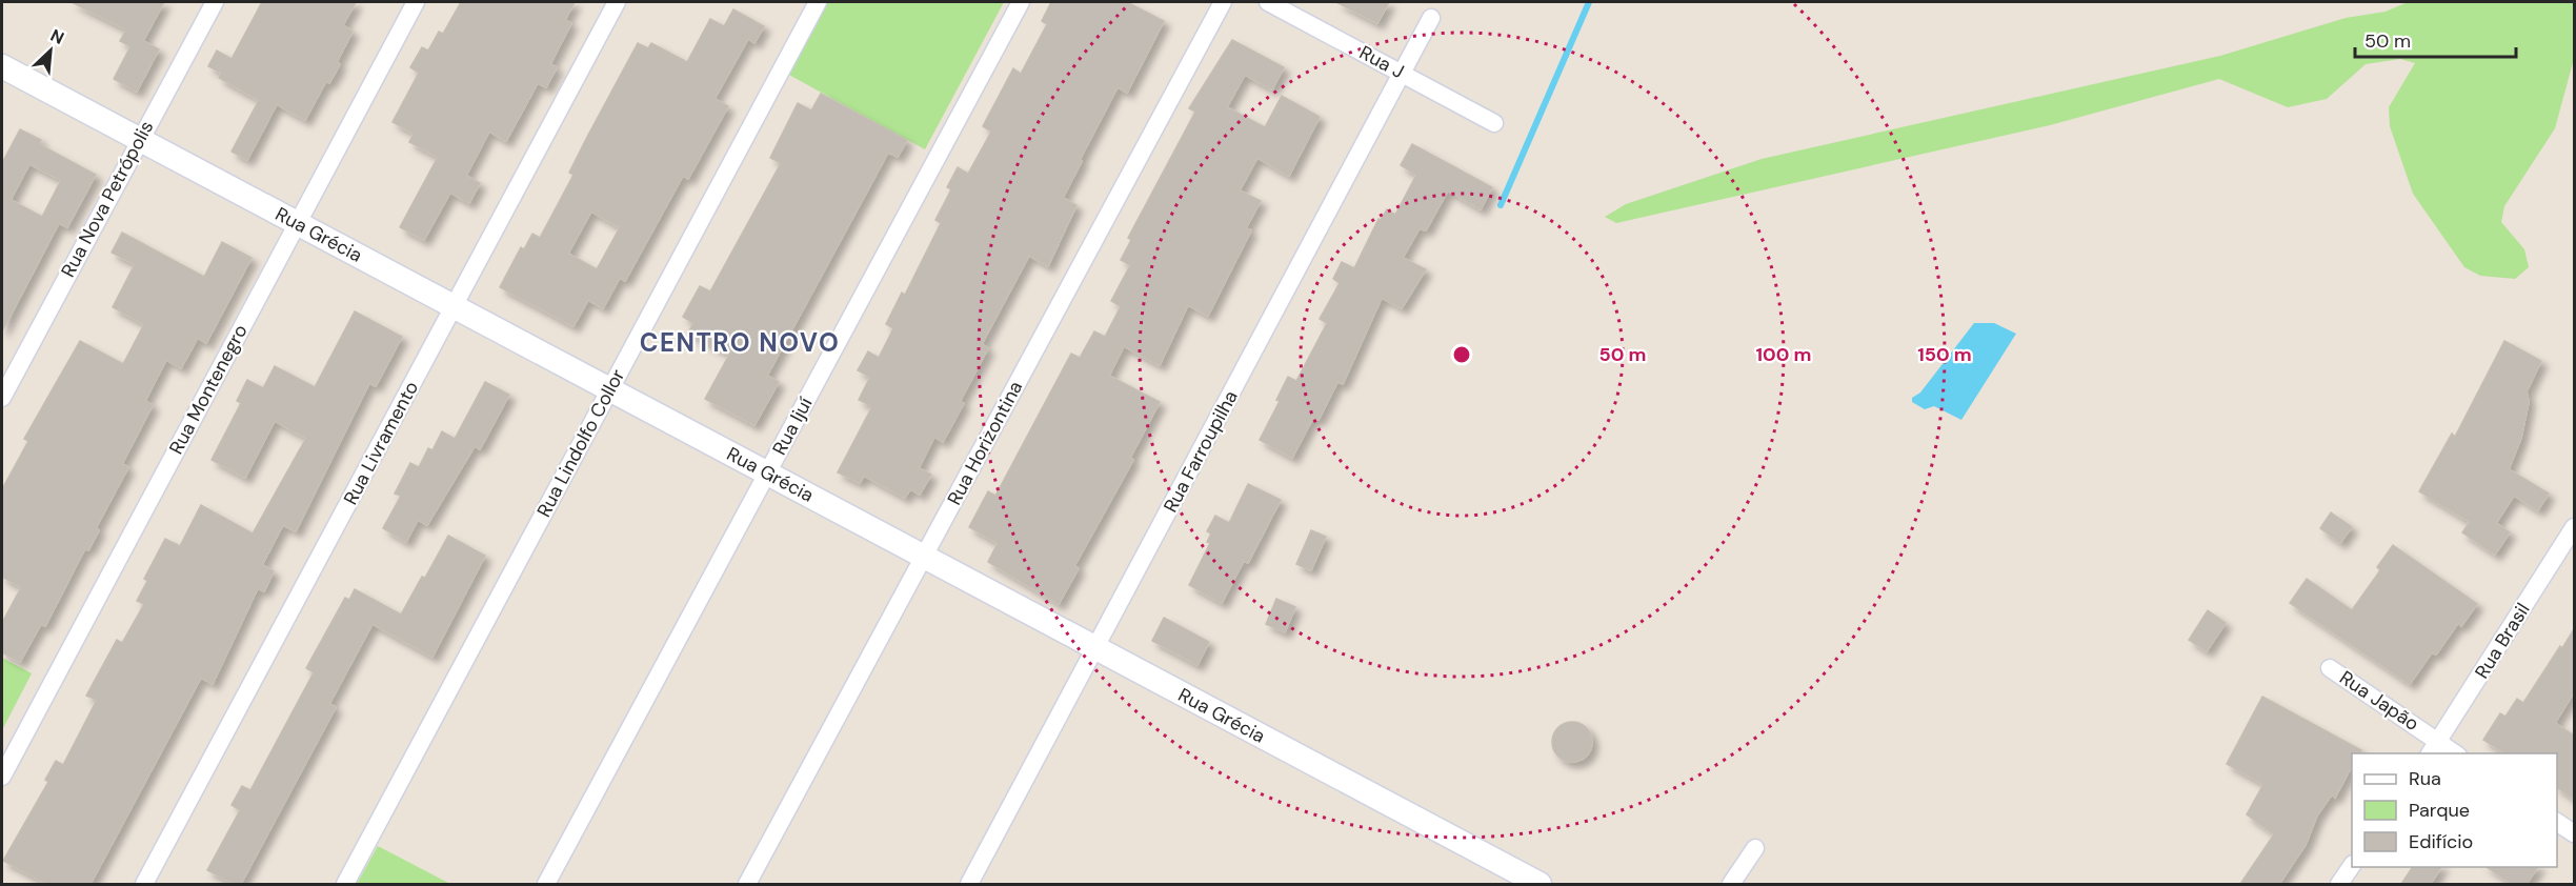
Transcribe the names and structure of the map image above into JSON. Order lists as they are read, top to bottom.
{
  "streets": {
    "main road": ["Rua Grécia"],
    "street": [
      "Rua J",
      "Rua Nova Petrópolis",
      "Rua Montenegro",
      "Rua Ijuí",
      "Rua Livramento",
      "Rua Lindolfo Collor",
      "Rua Horizontina",
      "Rua Farroupilha",
      "Rua Brasil",
      "Rua Japão"
    ]
  },
  "crossings": [
    ["Rua J", "Rua Farroupilha"],
    ["Rua Nova Petrópolis", "Rua Grécia"],
    ["Rua Grécia", "Rua Montenegro"],
    ["Rua Grécia", "Rua Ijuí"],
    ["Rua Grécia", "Rua Livramento"],
    ["Rua Grécia", "Rua Lindolfo Collor"],
    ["Rua Grécia", "Rua Horizontina"],
    ["Rua Grécia", "Rua Farroupilha"],
    ["Rua Brasil", "Rua Japão"]
  ],
  "districts": ["CENTRO NOVO"],
  "legend": ["Rua", "Parque", "Edifício"],
  "scale_bar": "50 m",
  "north": "top right",
  "rings": ["50 m", "100 m", "150 m"]
}
